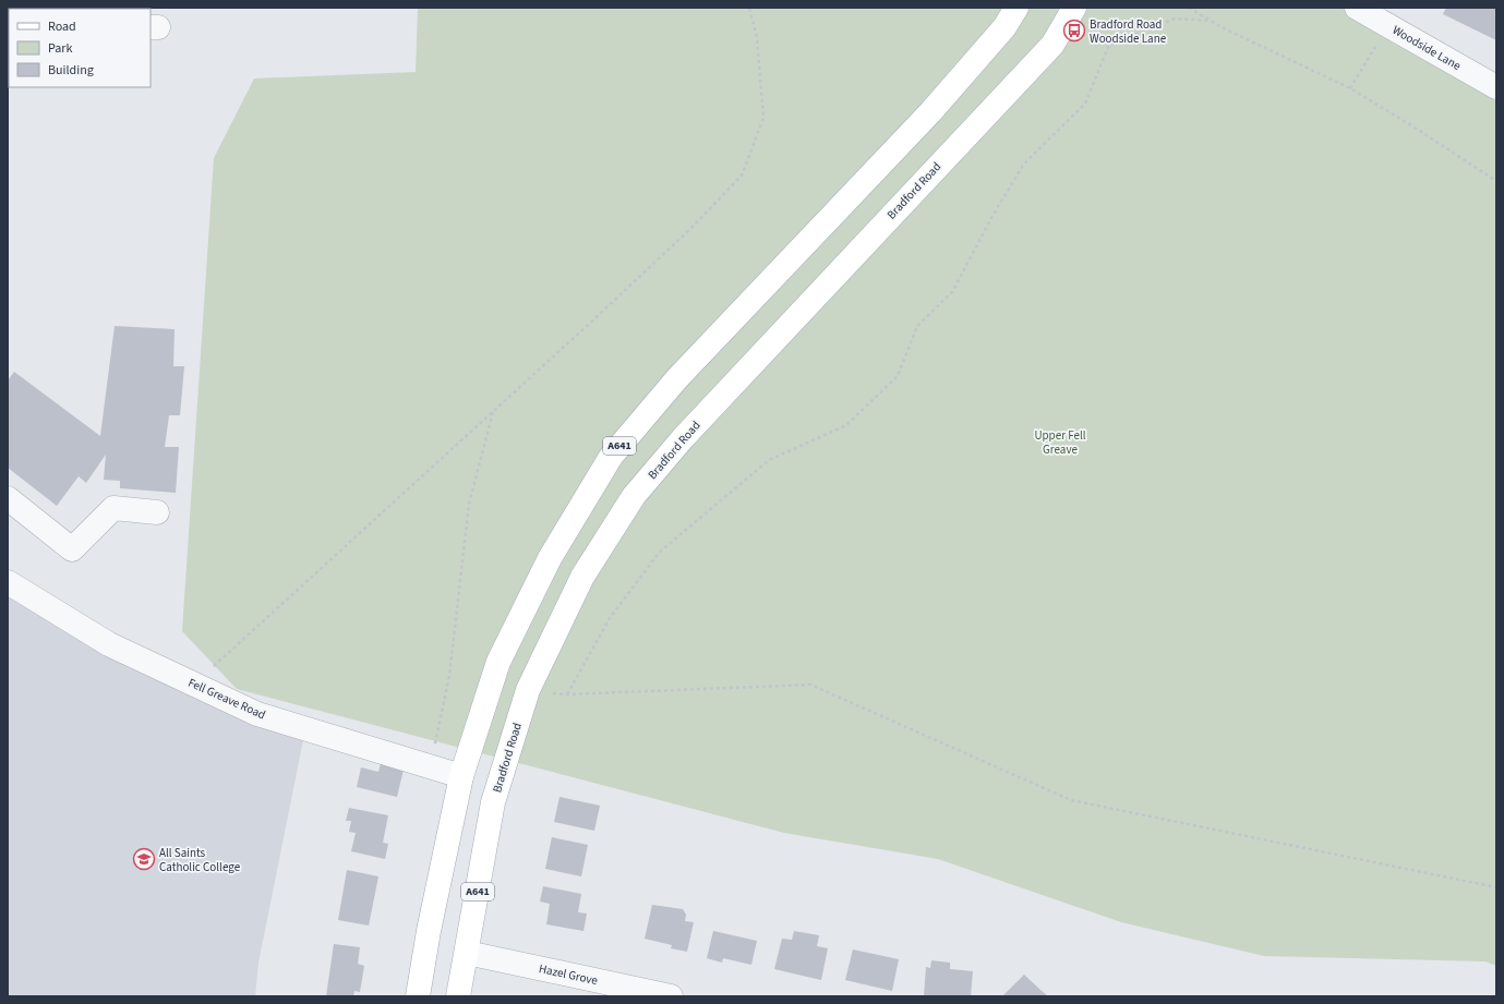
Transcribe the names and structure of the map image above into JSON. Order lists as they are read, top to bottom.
{
  "streets": {
    "main road": ["Bradford Road", "A641"],
    "street": ["Woodside Lane", "Fell Greave Road", "Hazel Grove"]
  },
  "crossings": [
    ["Bradford Road", "Hazel Grove"],
    ["A641", "Fell Greave Road"]
  ],
  "parks": ["Upper Fell Greave"],
  "places": {
    "bus stop": ["Bradford Road Woodside Lane"],
    "school or university": ["All Saints Catholic College"]
  },
  "legend": ["Road", "Park", "Building"]
}
